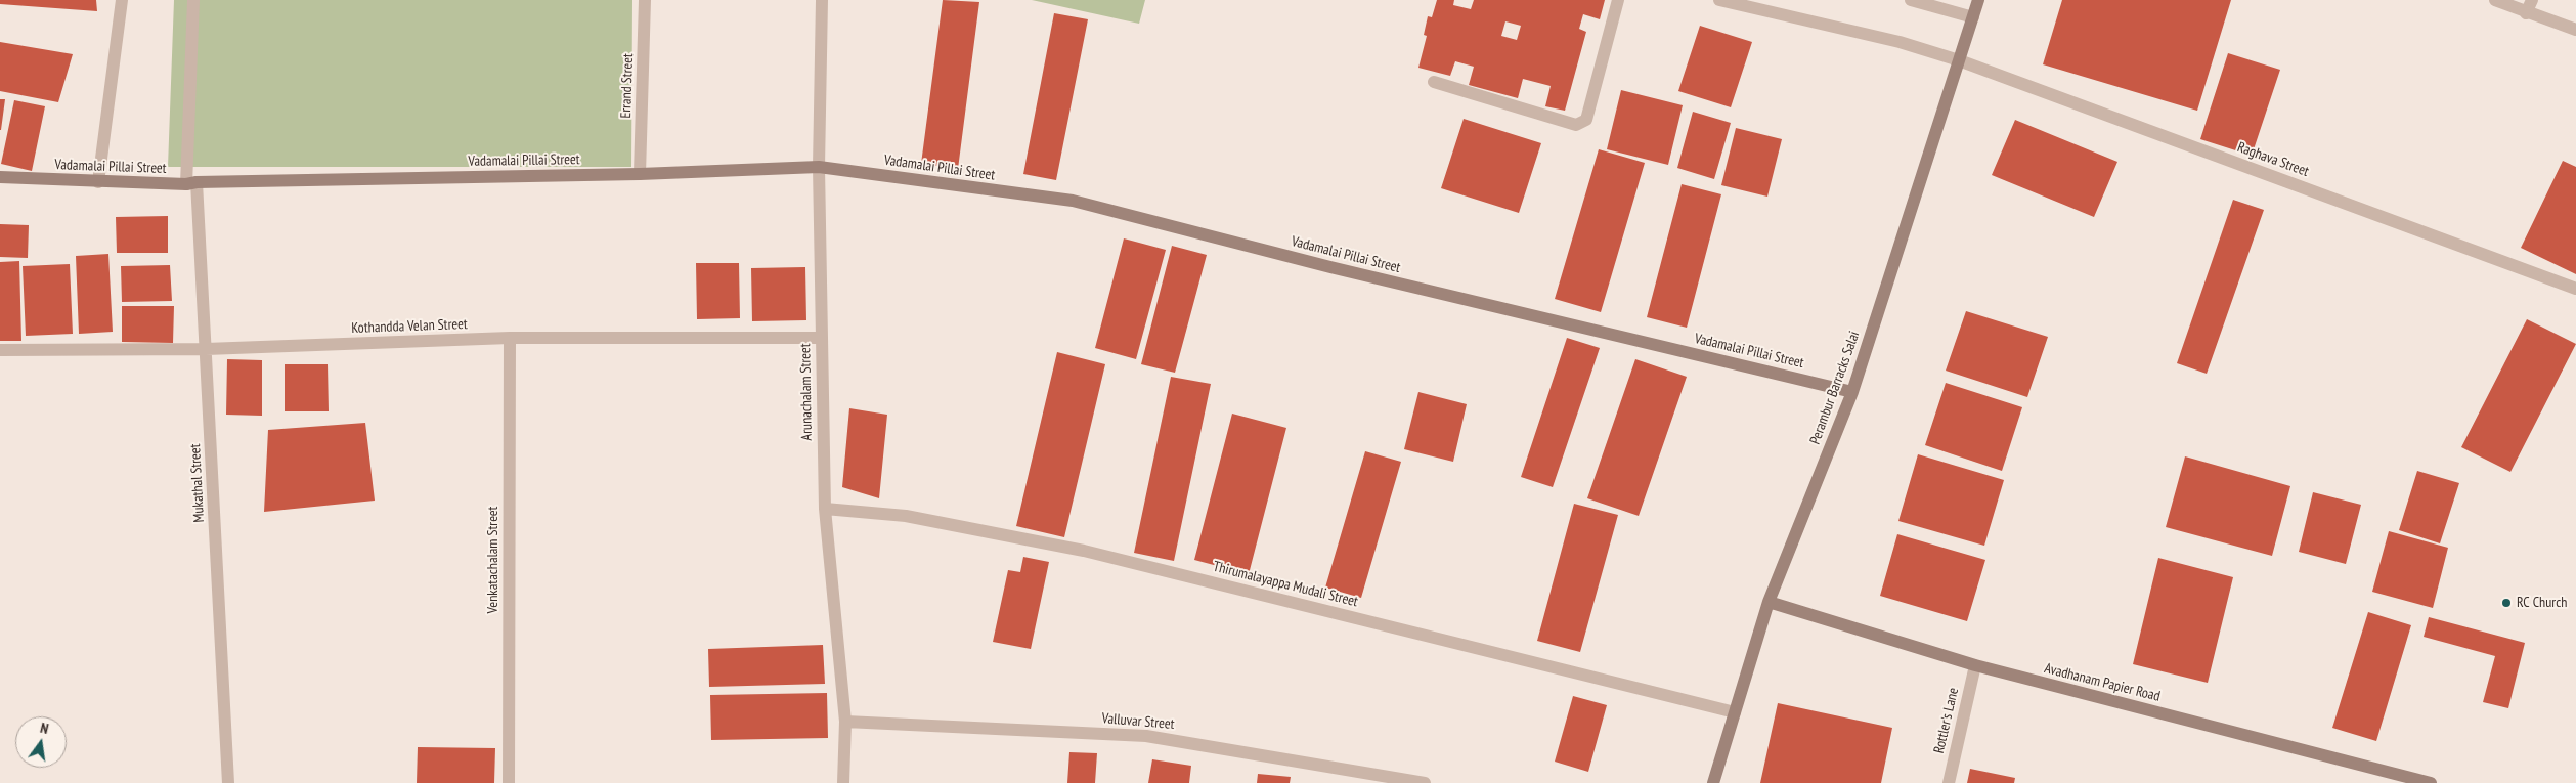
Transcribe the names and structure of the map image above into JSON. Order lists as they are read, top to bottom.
{
  "streets": {
    "street": [
      "Errand Street",
      "Raghava Street",
      "Vadamalai Pillai Street",
      "Kothandda Velan Street",
      "Perambur Barracks Salai",
      "Arunachalam Street",
      "Mukathal Street",
      "Venkatachalam Street",
      "Thirumalayappa Mudali Street",
      "Avadhanam Papier Road",
      "Rottler's Lane",
      "Valluvar Street"
    ]
  },
  "crossings": [
    ["Errand Street", "Vadamalai Pillai Street"],
    ["Raghava Street", "Perambur Barracks Salai"],
    ["Vadamalai Pillai Street", "Perambur Barracks Salai"],
    ["Vadamalai Pillai Street", "Arunachalam Street"],
    ["Vadamalai Pillai Street", "Mukathal Street"],
    ["Kothandda Velan Street", "Arunachalam Street"],
    ["Kothandda Velan Street", "Mukathal Street"],
    ["Kothandda Velan Street", "Venkatachalam Street"],
    ["Perambur Barracks Salai", "Thirumalayappa Mudali Street"],
    ["Perambur Barracks Salai", "Avadhanam Papier Road"],
    ["Arunachalam Street", "Thirumalayappa Mudali Street"],
    ["Arunachalam Street", "Valluvar Street"],
    ["Avadhanam Papier Road", "Rottler's Lane"]
  ],
  "places": ["RC Church"],
  "north": "top"
}
